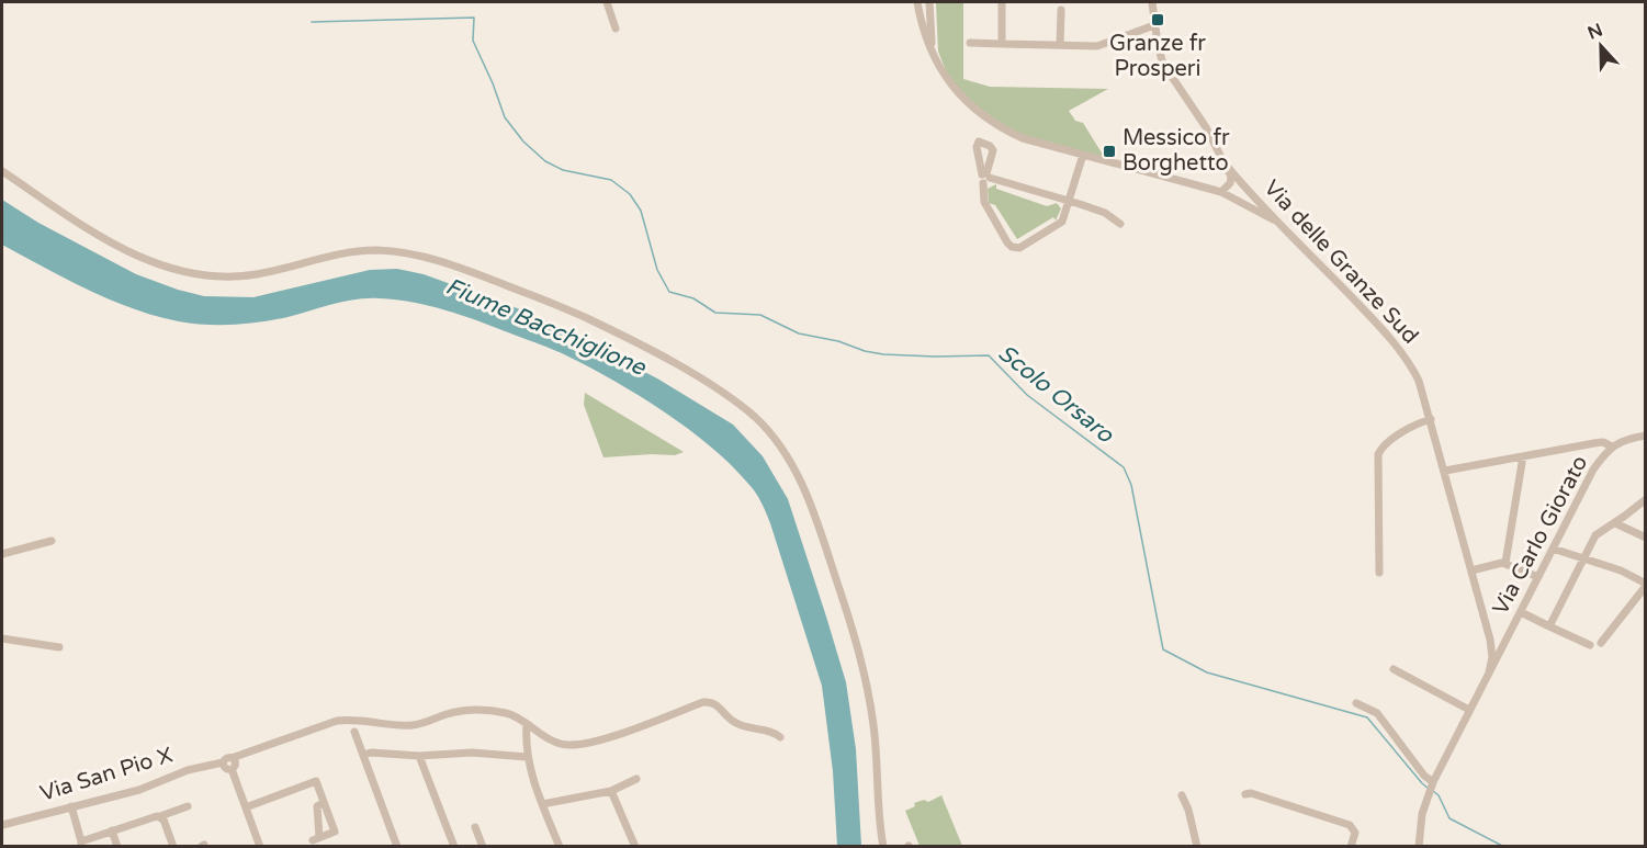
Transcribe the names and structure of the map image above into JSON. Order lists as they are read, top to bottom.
{
  "streets": {
    "street": ["Via delle Granze Sud", "Via Carlo Giorato", "Via San Pio X"]
  },
  "crossings": [
    ["Via delle Granze Sud", "Via Carlo Giorato"]
  ],
  "water": ["Fiume Bacchiglione", "Scolo Orsaro"],
  "places": {
    "transit": ["Granze fr Prosperi", "Messico fr Borghetto"]
  },
  "north": "top"
}
